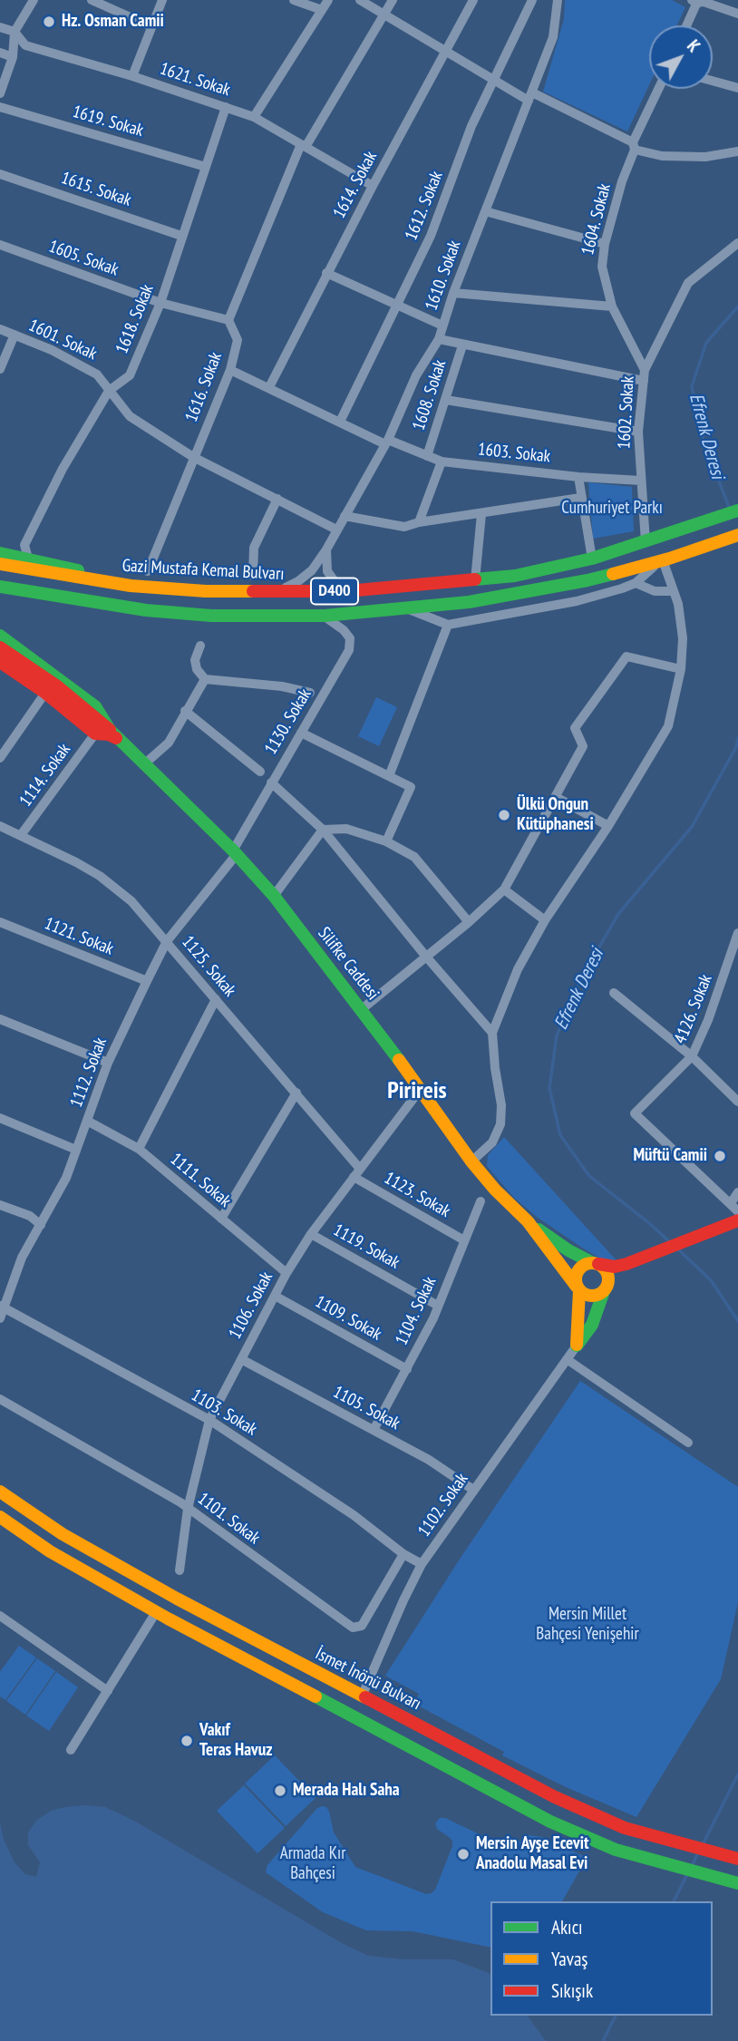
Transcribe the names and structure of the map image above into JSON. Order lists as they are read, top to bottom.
{
  "streets": {
    "main road": [
      "Gazi Mustafa Kemal Bulvarı",
      "D400",
      "Silifke Caddesi",
      "İsmet İnönü Bulvarı"
    ],
    "street": [
      "1621. Sokak",
      "1619. Sokak",
      "1614. Sokak",
      "1615. Sokak",
      "1612. Sokak",
      "1604. Sokak",
      "1605. Sokak",
      "1610. Sokak",
      "1618. Sokak",
      "1601. Sokak",
      "1616. Sokak",
      "1608. Sokak",
      "1602. Sokak",
      "1603. Sokak",
      "1130. Sokak",
      "1114. Sokak",
      "1121. Sokak",
      "1125. Sokak",
      "4126. Sokak",
      "1112. Sokak",
      "1111. Sokak",
      "1123. Sokak",
      "1119. Sokak",
      "1106. Sokak",
      "1104. Sokak",
      "1109. Sokak",
      "1105. Sokak",
      "1103. Sokak",
      "1102. Sokak",
      "1101. Sokak"
    ]
  },
  "crossings": [
    ["1621. Sokak", "1614. Sokak"],
    ["1621. Sokak", "1618. Sokak"],
    ["1619. Sokak", "1618. Sokak"],
    ["1614. Sokak", "1603. Sokak"],
    ["1615. Sokak", "1618. Sokak"],
    ["1612. Sokak", "1603. Sokak"],
    ["1604. Sokak", "1602. Sokak"],
    ["1605. Sokak", "1618. Sokak"],
    ["1605. Sokak", "1616. Sokak"],
    ["1610. Sokak", "1601. Sokak"],
    ["1610. Sokak", "1603. Sokak"],
    ["1610. Sokak", "Gazi Mustafa Kemal Bulvarı"],
    ["1618. Sokak", "1601. Sokak"],
    ["1601. Sokak", "1616. Sokak"],
    ["1616. Sokak", "1603. Sokak"],
    ["1608. Sokak", "1603. Sokak"],
    ["1602. Sokak", "1603. Sokak"],
    ["1602. Sokak", "Gazi Mustafa Kemal Bulvarı"],
    ["D400", "1130. Sokak"],
    ["1130. Sokak", "Silifke Caddesi"],
    ["1130. Sokak", "1112. Sokak"],
    ["1114. Sokak", "Silifke Caddesi"],
    ["1114. Sokak", "1125. Sokak"],
    ["1121. Sokak", "1112. Sokak"],
    ["Silifke Caddesi", "1112. Sokak"],
    ["Silifke Caddesi", "1106. Sokak"],
    ["1125. Sokak", "1112. Sokak"],
    ["1125. Sokak", "1123. Sokak"],
    ["1125. Sokak", "1106. Sokak"],
    ["1112. Sokak", "1111. Sokak"],
    ["1112. Sokak", "1103. Sokak"],
    ["1111. Sokak", "1106. Sokak"],
    ["1123. Sokak", "1106. Sokak"],
    ["1123. Sokak", "1104. Sokak"],
    ["1119. Sokak", "1106. Sokak"],
    ["1119. Sokak", "1104. Sokak"],
    ["1106. Sokak", "1109. Sokak"],
    ["1106. Sokak", "1105. Sokak"],
    ["1106. Sokak", "1103. Sokak"],
    ["1106. Sokak", "1101. Sokak"],
    ["1104. Sokak", "1109. Sokak"],
    ["1104. Sokak", "1105. Sokak"],
    ["1105. Sokak", "1102. Sokak"],
    ["1103. Sokak", "1102. Sokak"],
    ["1103. Sokak", "1101. Sokak"],
    ["1102. Sokak", "İsmet İnönü Bulvarı"]
  ],
  "districts": ["Pirireis"],
  "water": ["Efrenk Deresi"],
  "parks": ["Cumhuriyet Parkı", "Mersin Millet Bahçesi Yenişehir", "Armada Kır Bahçesi"],
  "places": [
    "Hz. Osman Camii",
    "Ülkü Ongun Kütüphanesi",
    "Müftü Camii",
    "Vakıf Teras Havuz",
    "Merada Halı Saha",
    "Mersin Ayşe Ecevit Anadolu Masal Evi"
  ],
  "legend": ["Akıcı", "Yavaş", "Sıkışık"],
  "north": "top right"
}
